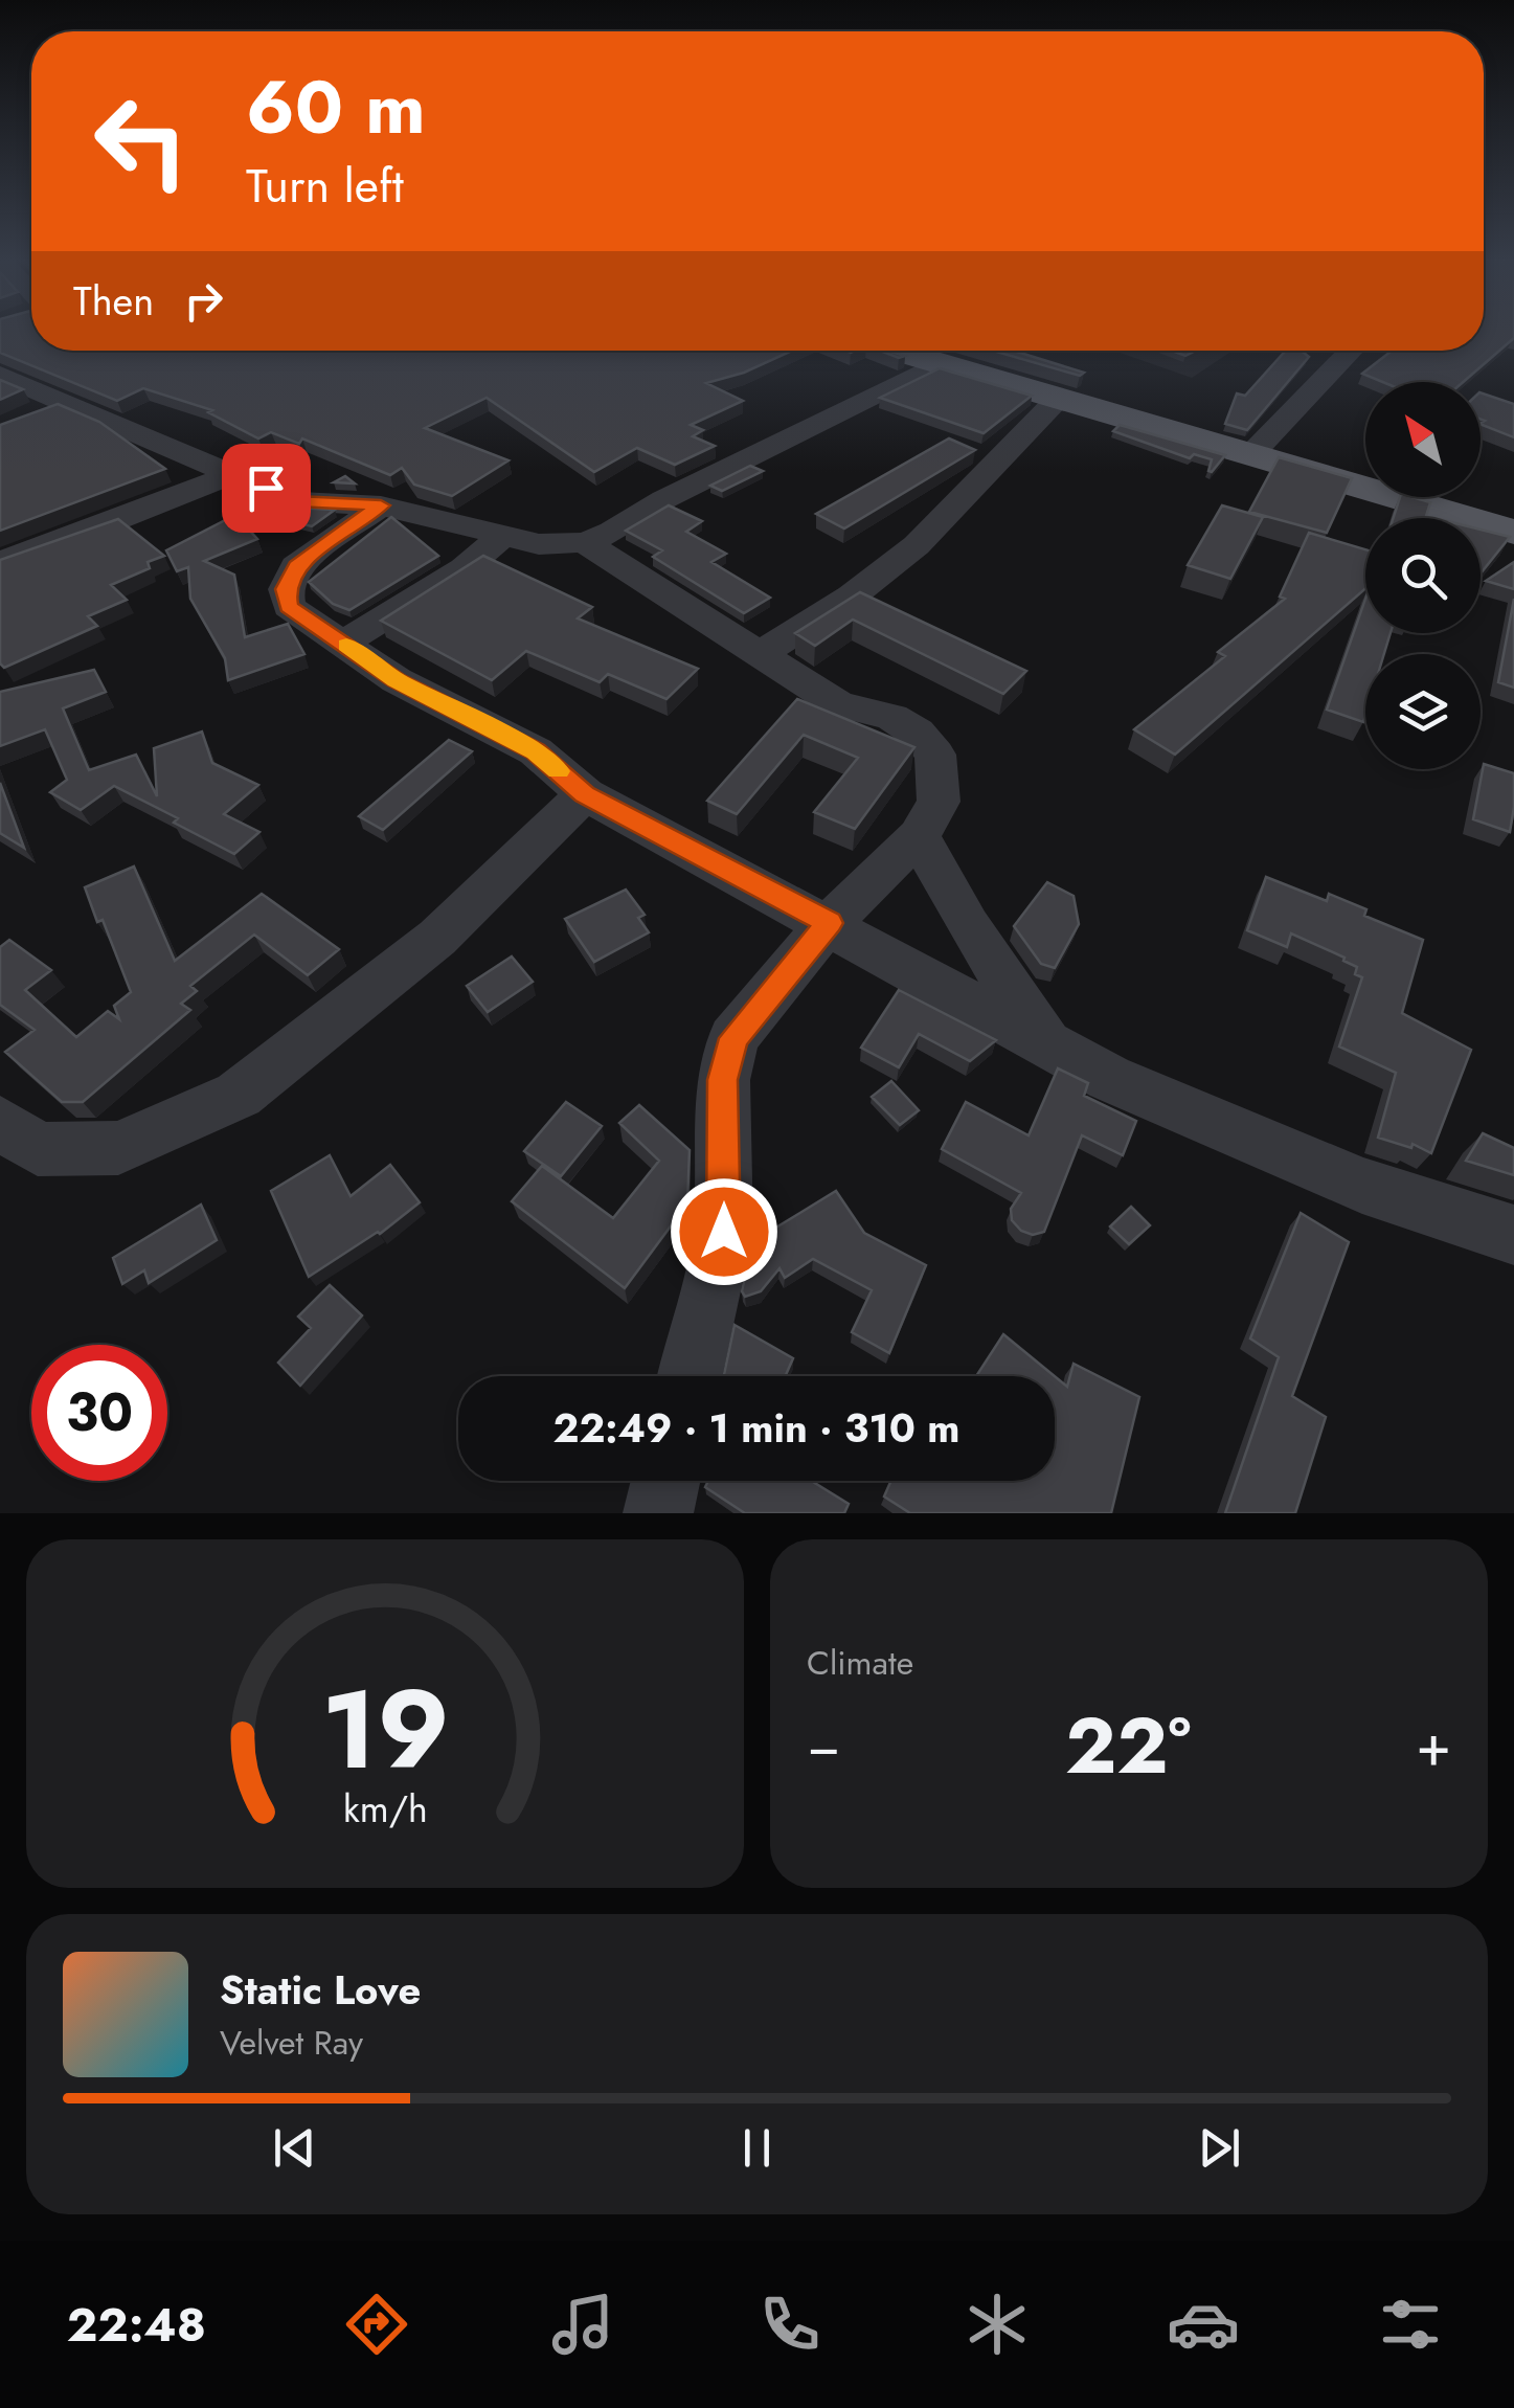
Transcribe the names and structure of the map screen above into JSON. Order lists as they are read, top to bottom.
{
  "north": "top left",
  "page": {
    "turn": ["60 m", "Turn left"],
    "then": "Then",
    "limit": "30",
    "trip": "22:49 · 1 min · 310 m",
    "tile": "Climate",
    "heat": ["−", "22°", "+"],
    "song": ["Static Love", "Velvet Ray"],
    "tabs": "22:48",
    "gauge": ["19", "km/h"]
  }
}
